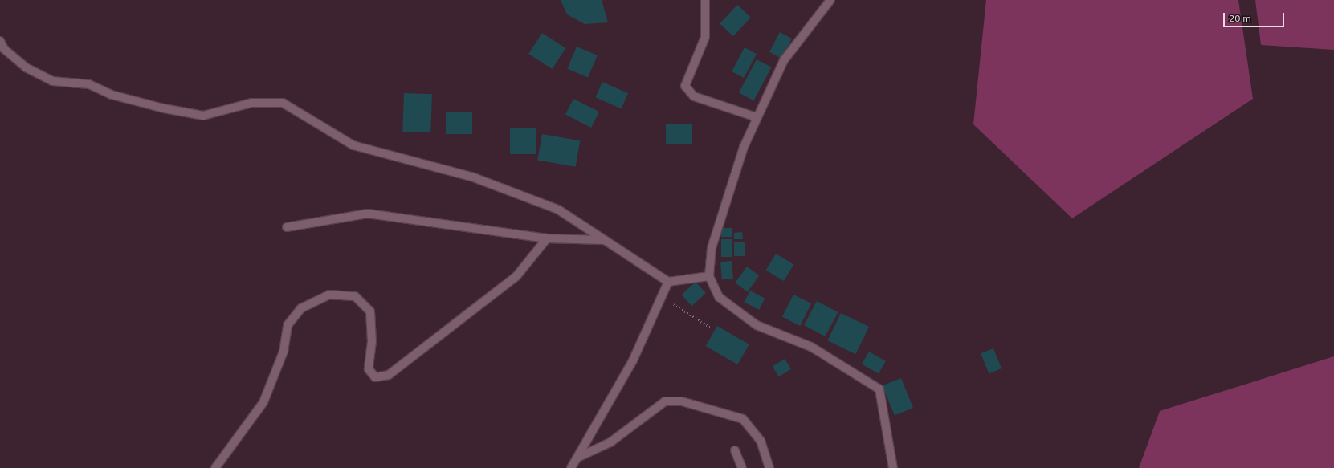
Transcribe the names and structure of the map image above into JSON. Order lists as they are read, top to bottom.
{
  "scale_bar": "20 m"
}
